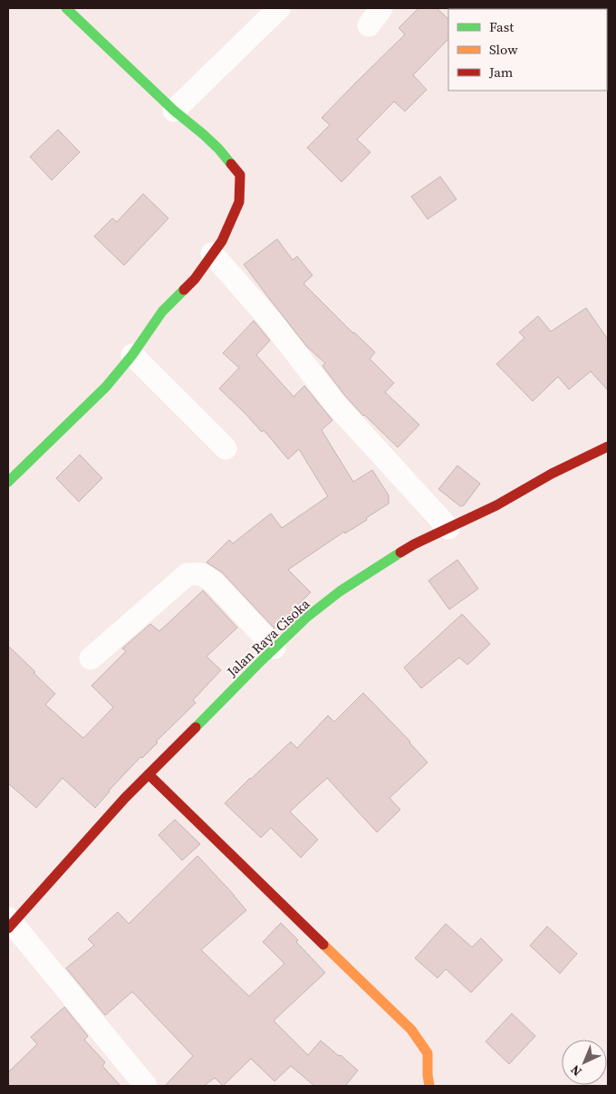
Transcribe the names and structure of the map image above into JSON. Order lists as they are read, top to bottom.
{
  "streets": {
    "street": ["Jalan Raya Cisoka"]
  },
  "legend": ["Fast", "Slow", "Jam"],
  "north": "bottom left"
}
